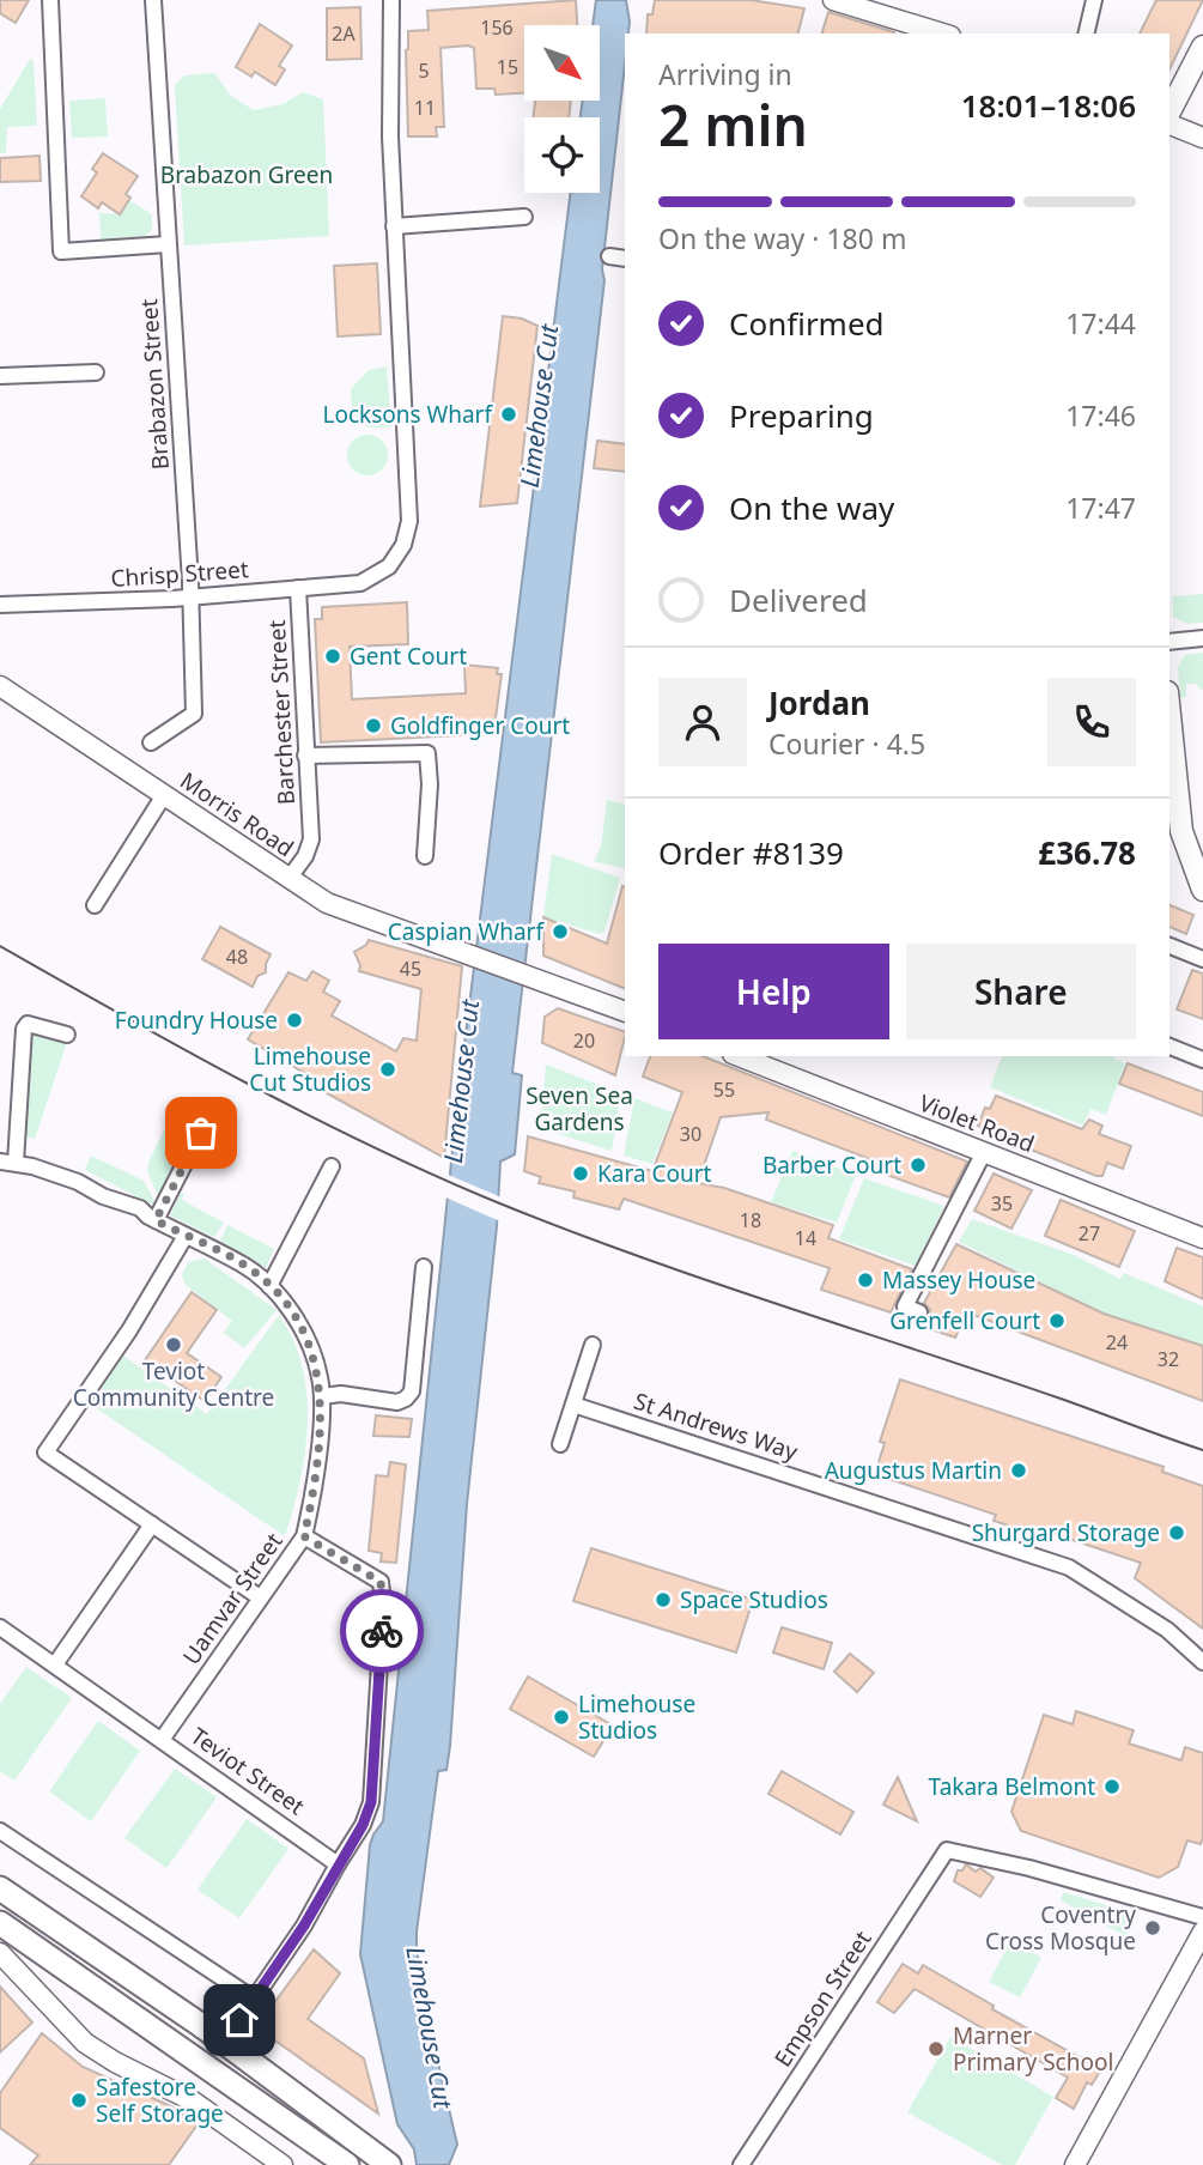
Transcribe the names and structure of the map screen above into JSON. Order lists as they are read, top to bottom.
{
  "streets": {
    "street": [
      "Brabazon Street",
      "Chrisp Street",
      "Barchester Street",
      "Morris Road",
      "Violet Road",
      "St Andrews Way",
      "Uamvar Street",
      "Teviot Street",
      "Empson Street"
    ]
  },
  "crossings": [
    ["Brabazon Street", "Chrisp Street"],
    ["Chrisp Street", "Barchester Street"],
    ["Barchester Street", "Morris Road"],
    ["Uamvar Street", "Teviot Street"]
  ],
  "water": ["Limehouse Cut"],
  "parks": ["Brabazon Green", "Seven Sea Gardens"],
  "places": [
    "Locksons Wharf",
    "Gent Court",
    "Goldfinger Court",
    "Caspian Wharf",
    "Foundry House",
    "Limehouse Cut Studios",
    "Barber Court",
    "Kara Court",
    "Massey House",
    "Grenfell Court",
    "Teviot Community Centre",
    "Augustus Martin",
    "Shurgard Storage",
    "Space Studios",
    "Limehouse Studios",
    "Takara Belmont",
    "Coventry Cross Mosque",
    "Marner Primary School",
    "Safestore Self Storage"
  ],
  "house_numbers": [
    "156",
    "2A",
    "15",
    "5",
    "11",
    "48",
    "45",
    "20",
    "55",
    "30",
    "35",
    "18",
    "27",
    "14",
    "24",
    "32"
  ],
  "north": "bottom right",
  "page": {
    "heading": ["2 min", "Arriving in", "18:01–18:06"],
    "panel": [
      "Jordan",
      "Courier · 4.5",
      "Order #8139",
      "£36.78"
    ],
    "bar": "On the way · 180 m",
    "list": [
      ["Confirmed", "17:44"],
      ["Preparing", "17:46"],
      ["On the way", "17:47"],
      "Delivered"
    ],
    "buttons": ["Help", "Share"]
  }
}
